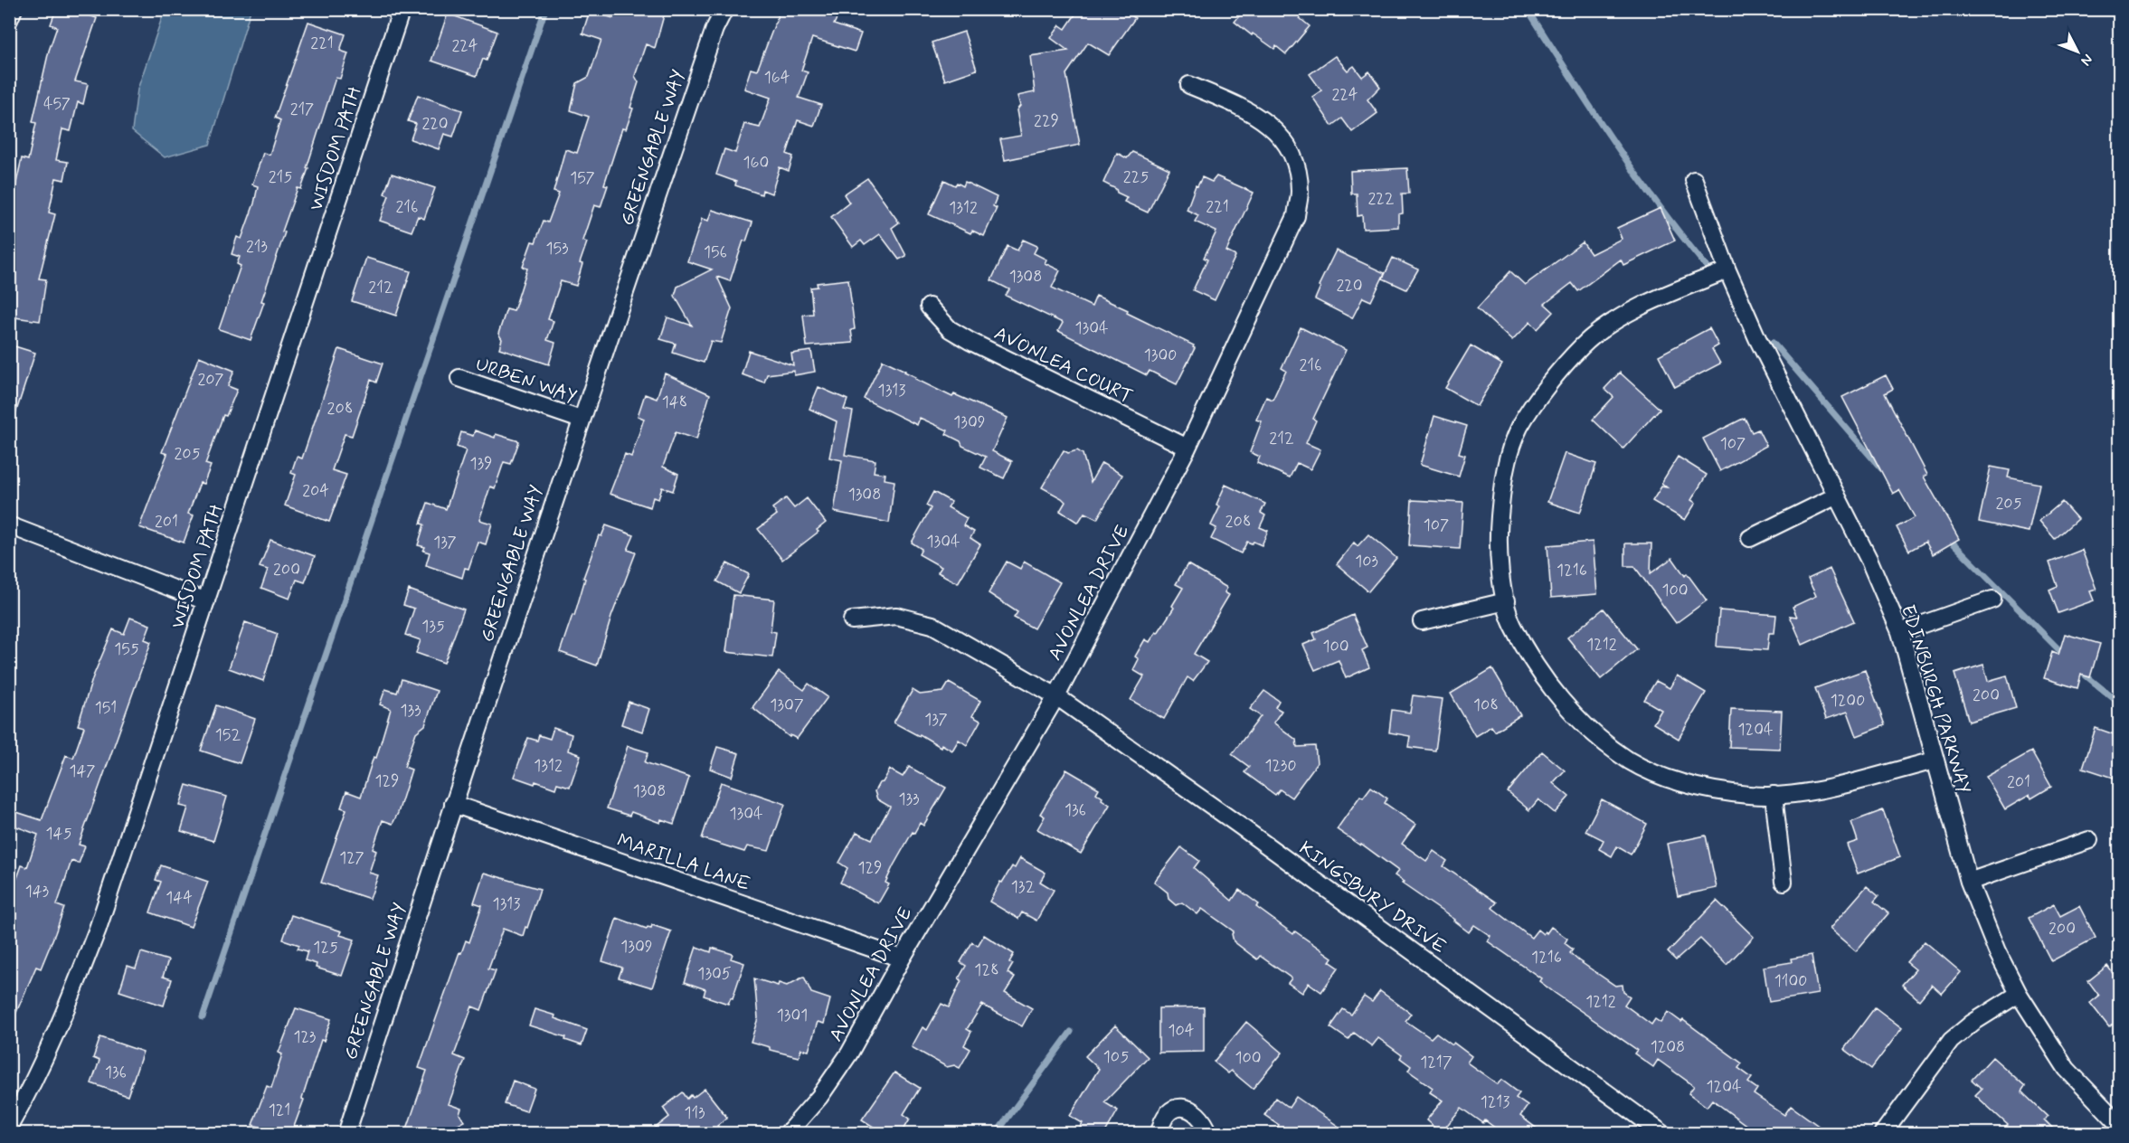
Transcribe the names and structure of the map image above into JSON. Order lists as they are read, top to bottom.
{
  "streets": {
    "street": [
      "GREENGABLE WAY",
      "WISDOM PATH",
      "AVONLEA COURT",
      "URBEN WAY",
      "AVONLEA DRIVE",
      "EDINBURGH PARKWAY",
      "MARILLA LANE",
      "KINGSBURY DRIVE"
    ]
  },
  "crossings": [
    ["GREENGABLE WAY", "URBEN WAY"],
    ["GREENGABLE WAY", "MARILLA LANE"],
    ["AVONLEA COURT", "AVONLEA DRIVE"],
    ["AVONLEA DRIVE", "MARILLA LANE"],
    ["AVONLEA DRIVE", "KINGSBURY DRIVE"]
  ],
  "house_numbers": [
    "221",
    "224",
    "164",
    "224",
    "457",
    "217",
    "229",
    "220",
    "160",
    "215",
    "225",
    "157",
    "222",
    "216",
    "221",
    "1312",
    "213",
    "153",
    "156",
    "1308",
    "220",
    "212",
    "1304",
    "1300",
    "216",
    "207",
    "1313",
    "148",
    "208",
    "1309",
    "212",
    "107",
    "205",
    "139",
    "204",
    "1308",
    "205",
    "201",
    "208",
    "107",
    "1304",
    "137",
    "103",
    "200",
    "1216",
    "100",
    "135",
    "1212",
    "100",
    "155",
    "200",
    "1200",
    "1307",
    "108",
    "151",
    "133",
    "137",
    "1204",
    "152",
    "1312",
    "1230",
    "147",
    "129",
    "201",
    "1308",
    "133",
    "136",
    "1304",
    "145",
    "127",
    "129",
    "132",
    "143",
    "144",
    "1313",
    "200",
    "1309",
    "125",
    "1216",
    "128",
    "1305",
    "1100",
    "1212",
    "1301",
    "104",
    "123",
    "1208",
    "105",
    "100",
    "1217",
    "136",
    "1204",
    "1213",
    "121",
    "113"
  ],
  "north": "bottom right"
}
